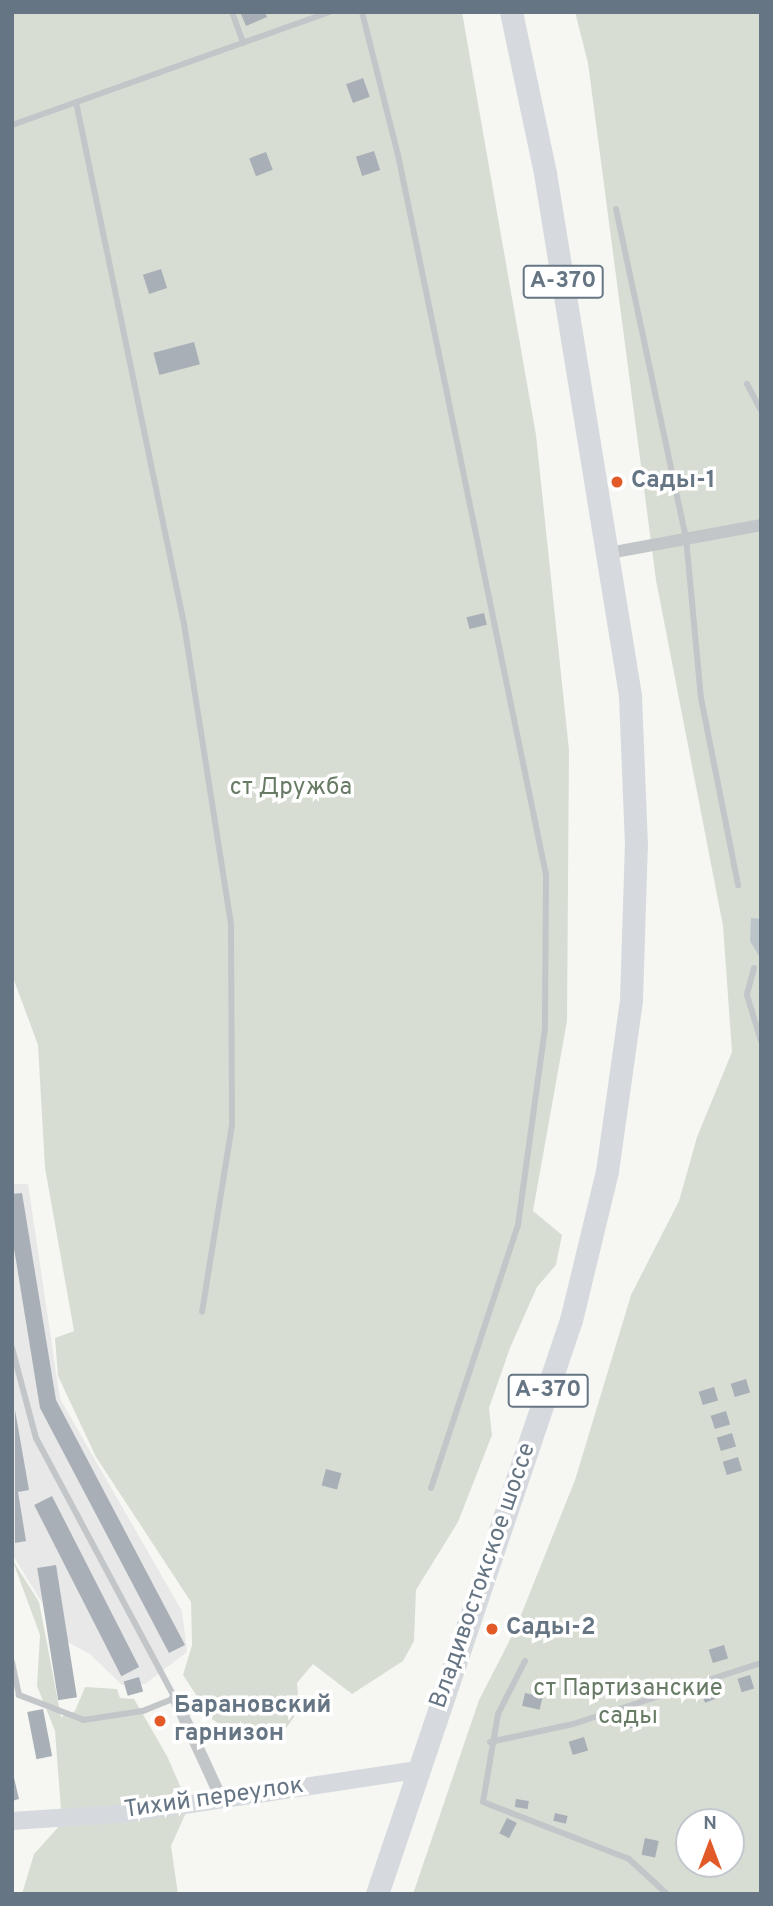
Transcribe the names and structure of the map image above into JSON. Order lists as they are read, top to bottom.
{
  "streets": {
    "highway": ["А-370", "Владивостокское шоссе"],
    "street": ["Тихий переулок"]
  },
  "crossings": [
    ["Владивостокское шоссе", "Тихий переулок"]
  ],
  "parks": ["ст Дружба", "ст Партизанские сады"],
  "places": ["Сады-1", "Сады-2", "Барановский гарнизон"],
  "north": "top"
}
